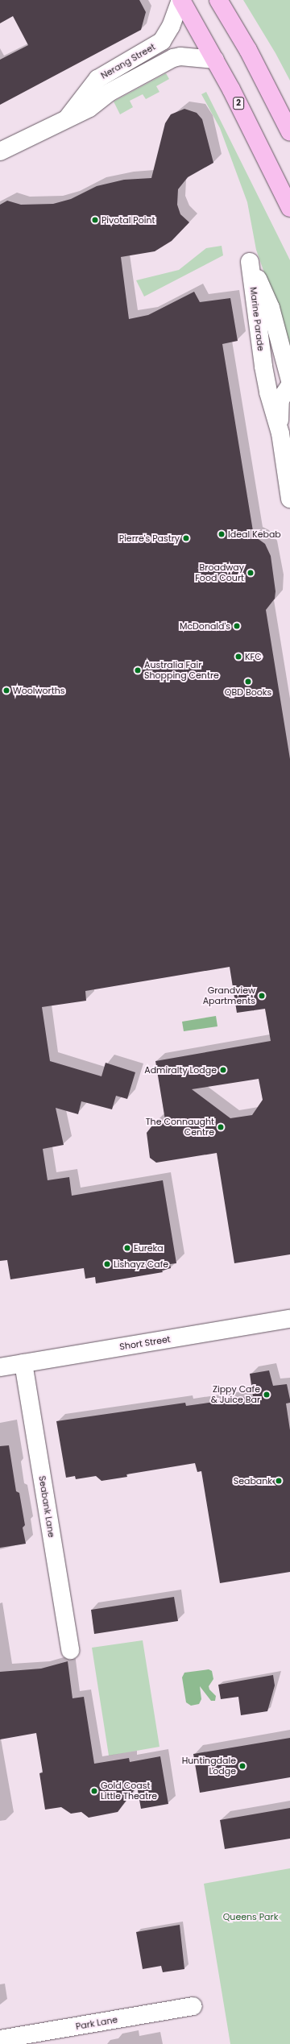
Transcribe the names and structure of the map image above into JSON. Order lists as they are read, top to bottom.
{
  "streets": {
    "highway": ["2"],
    "street": [
      "Nerang Street",
      "Marine Parade",
      "Short Street",
      "Seabank Lane",
      "Park Lane"
    ]
  },
  "crossings": [
    ["Nerang Street", "2"],
    ["Short Street", "Seabank Lane"]
  ],
  "parks": ["Queens Park"],
  "places": [
    "Pivotal Point",
    "Ideal Kebab",
    "Pierre's Pastry",
    "Broadway Food Court",
    "McDonald's",
    "KFC",
    "Australia Fair Shopping Centre",
    "QBD Books",
    "Woolworths",
    "Grandview Apartments",
    "Admiralty Lodge",
    "The Connaught Centre",
    "Eureka",
    "Lishayz Cafe",
    "Zippy Cafe & Juice Bar",
    "Seabank",
    "Huntingdale Lodge",
    "Gold Coast Little Theatre"
  ]
}
